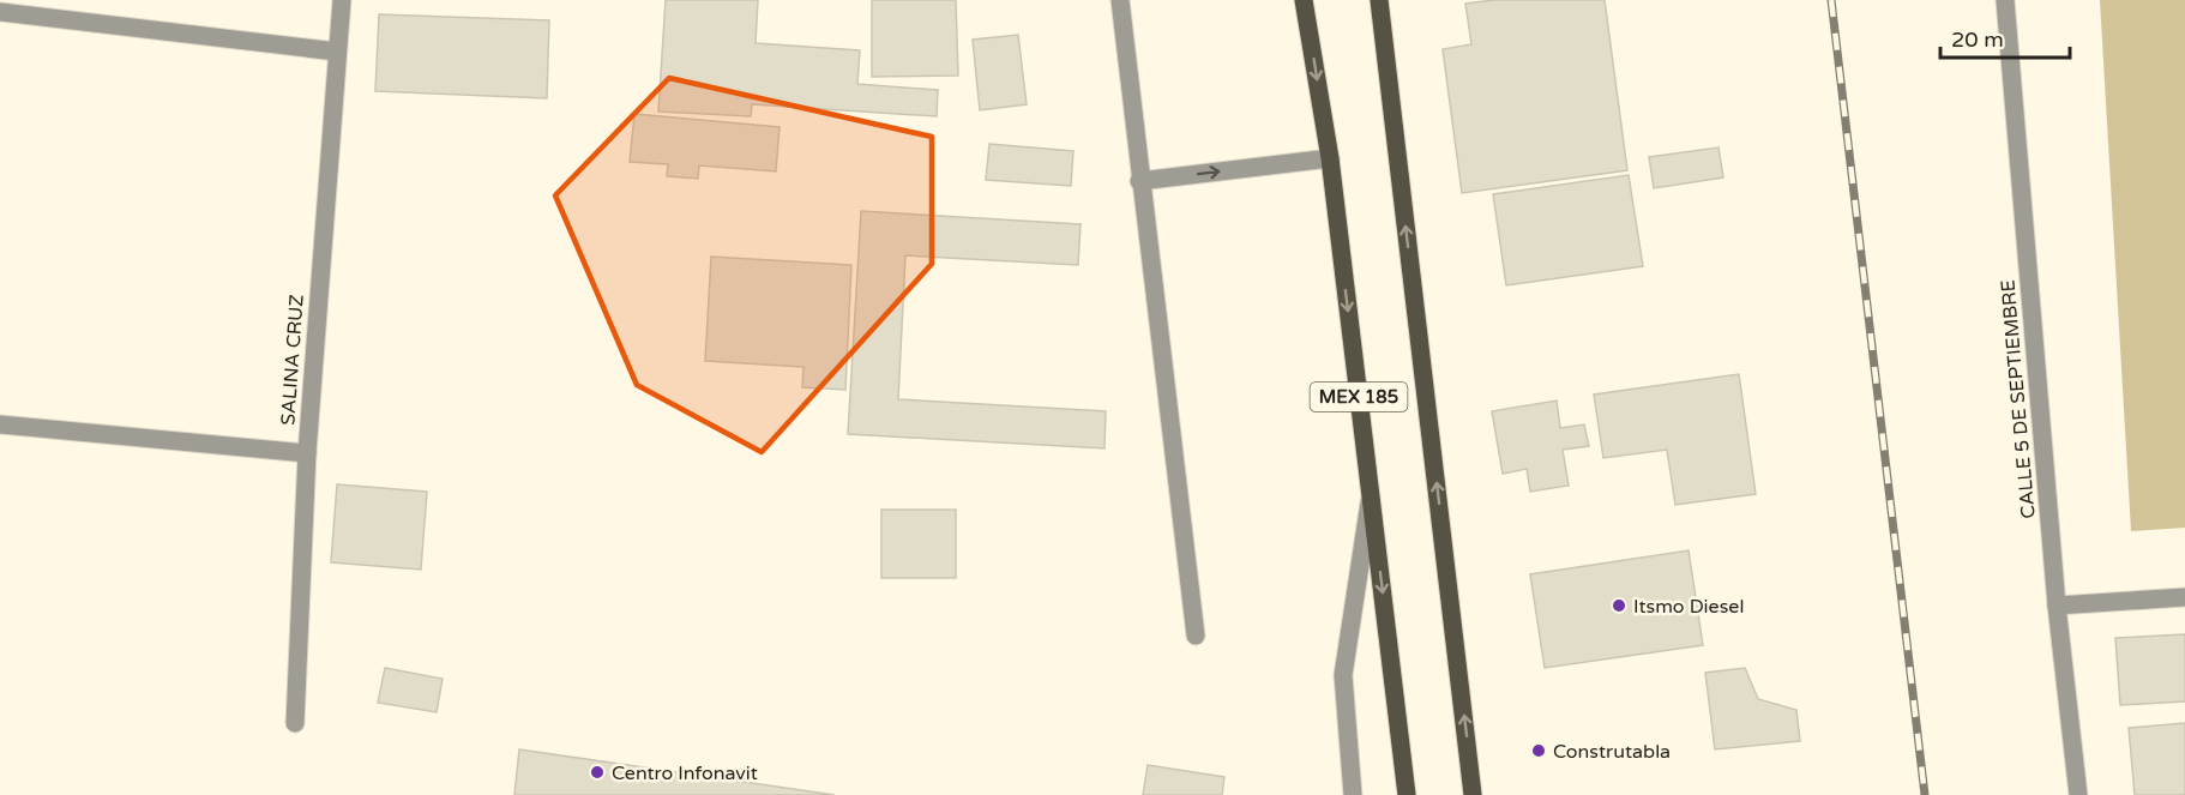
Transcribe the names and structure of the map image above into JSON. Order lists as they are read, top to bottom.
{
  "streets": {
    "main road": ["MEX 185"],
    "street": ["SALINA CRUZ", "CALLE 5 DE SEPTIEMBRE"]
  },
  "places": ["Itsmo Diesel", "Construtabla", "Centro Infonavit"],
  "scale_bar": "20 m"
}
